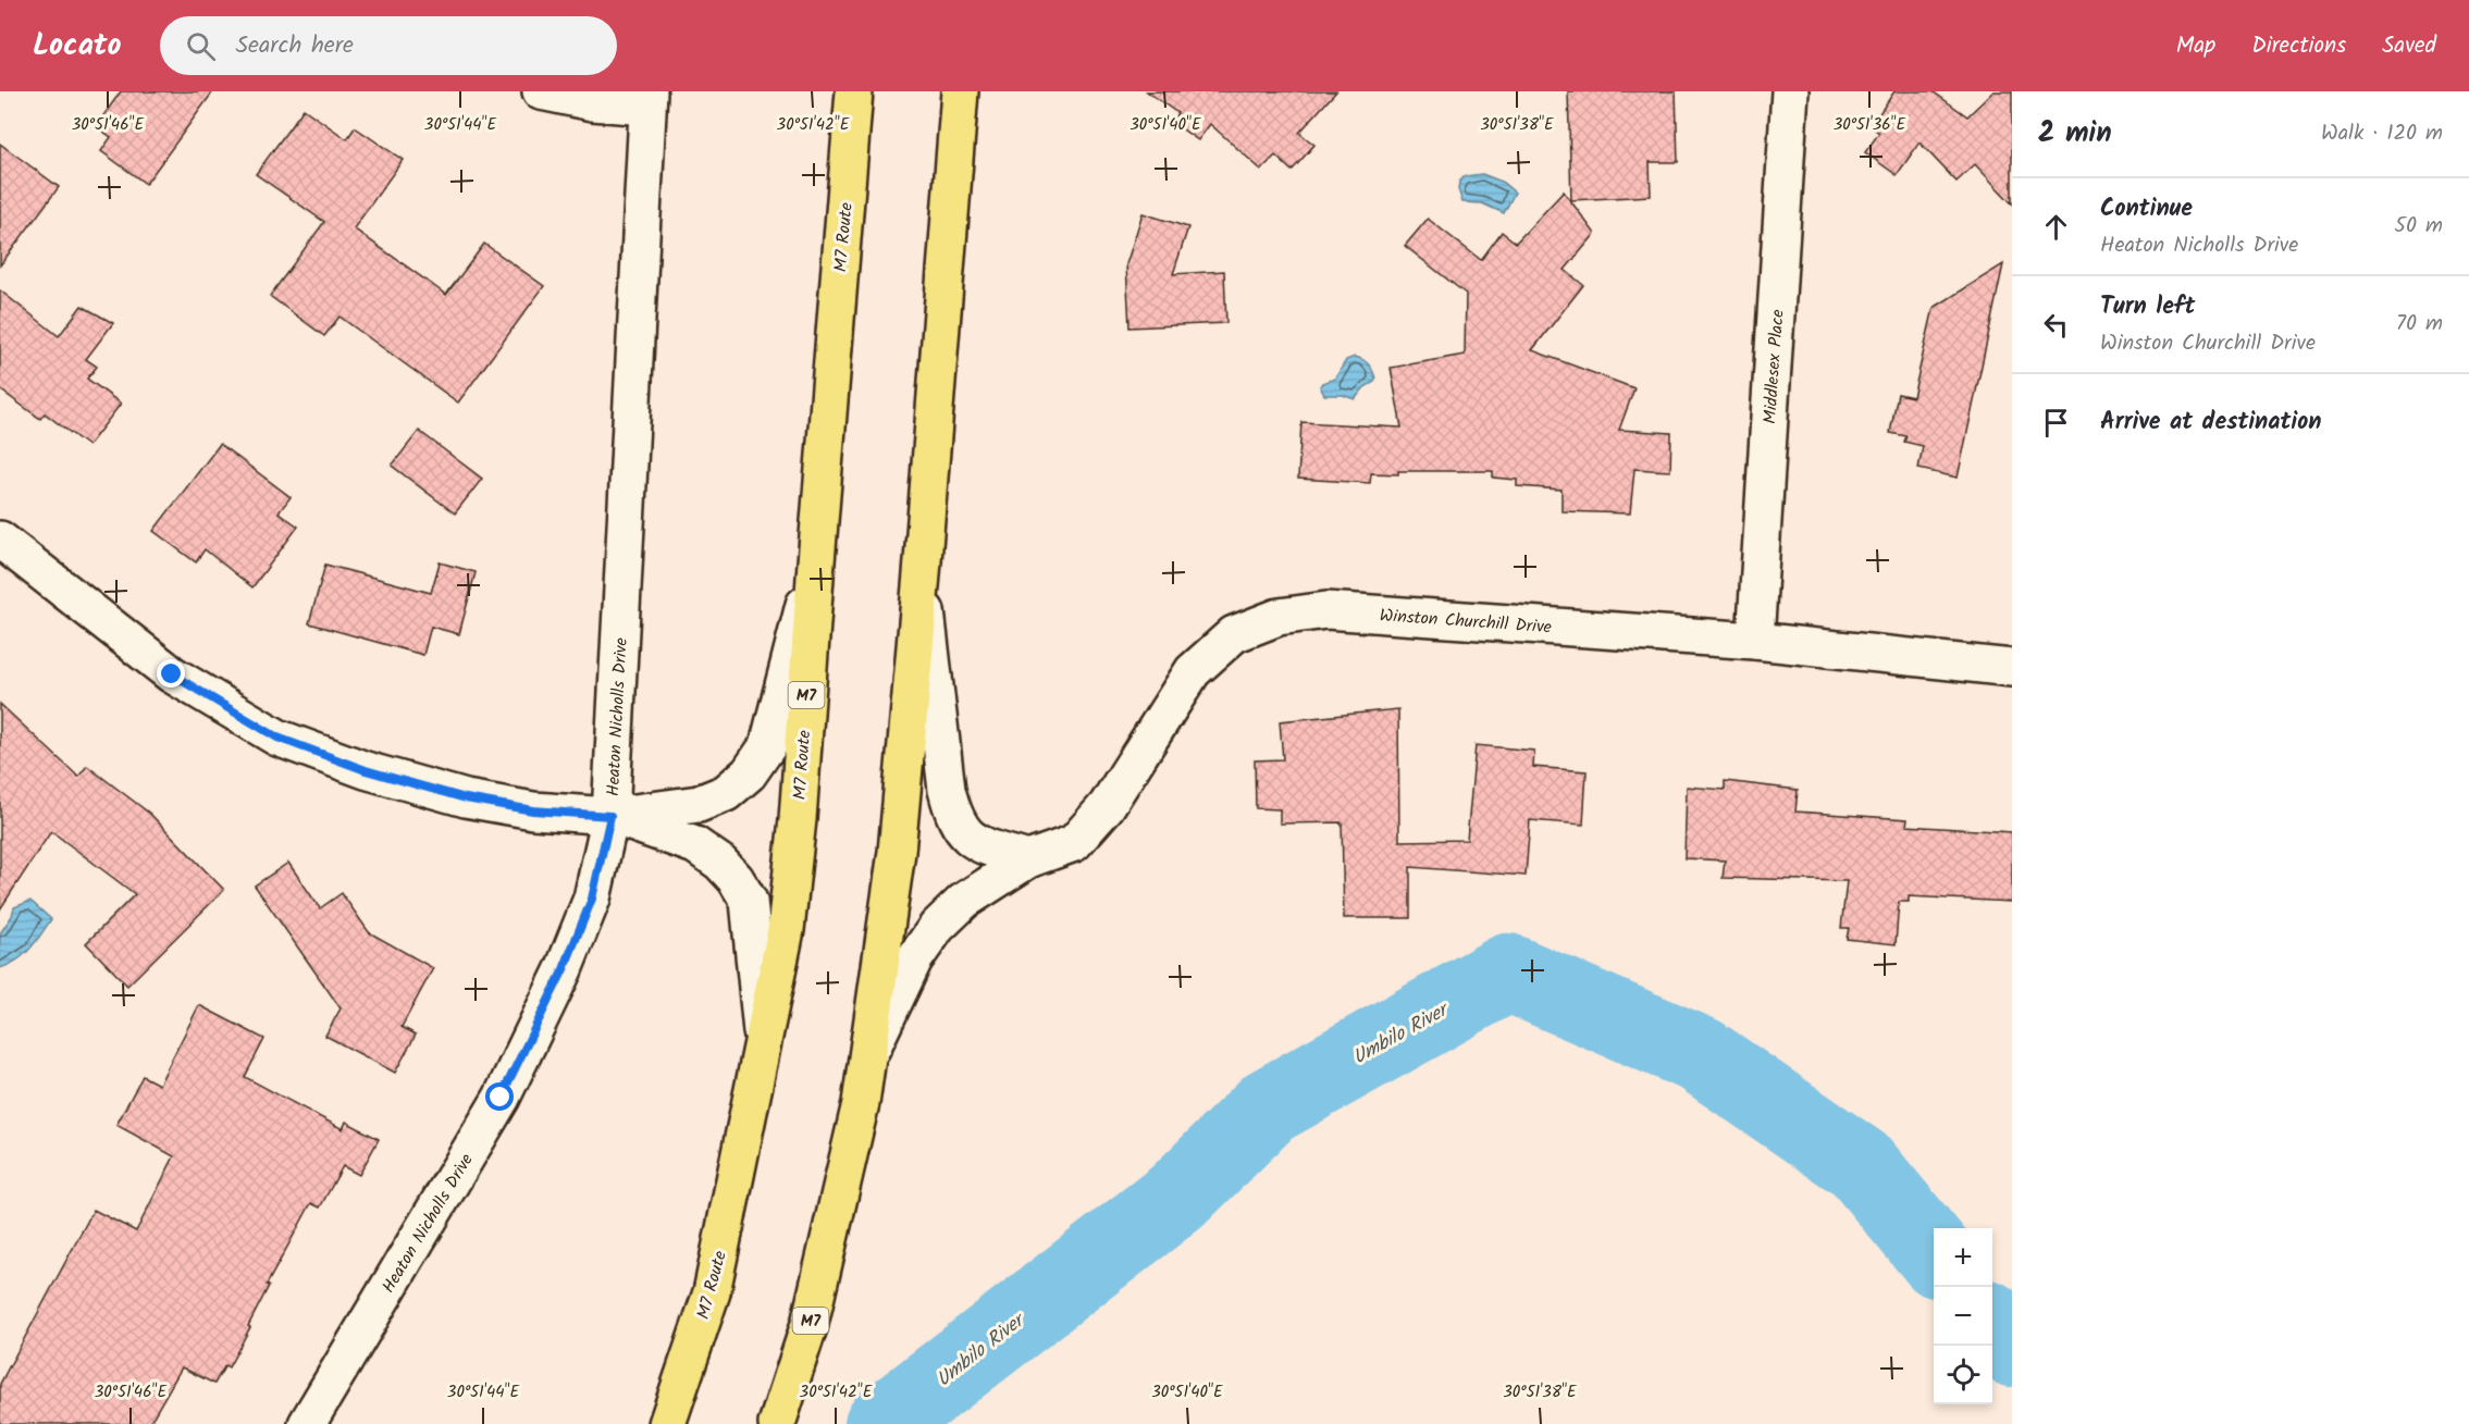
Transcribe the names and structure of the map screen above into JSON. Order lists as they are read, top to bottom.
{
  "streets": {
    "highway": ["M7 Route", "M7"],
    "street": ["Middlesex Place", "Winston Churchill Drive", "Heaton Nicholls Drive"]
  },
  "crossings": [
    ["Middlesex Place", "Winston Churchill Drive"],
    ["Winston Churchill Drive", "M7"]
  ],
  "water": ["Umbilo River"],
  "page": {
    "header": "Locato",
    "search": "Search here",
    "nav": ["Map", "Directions", "Saved"],
    "heading": ["2 min", "Walk · 120 m"],
    "list": [
      ["Continue", "Heaton Nicholls Drive", "50 m"],
      ["Turn left", "Winston Churchill Drive", "70 m"],
      "Arrive at destination"
    ],
    "map_buttons": ["+", "−"]
  },
  "coordinates": [
    "30°51'46\"E",
    "30°51'44\"E",
    "30°51'42\"E",
    "30°51'40\"E",
    "30°51'38\"E",
    "30°51'36\"E"
  ]
}
